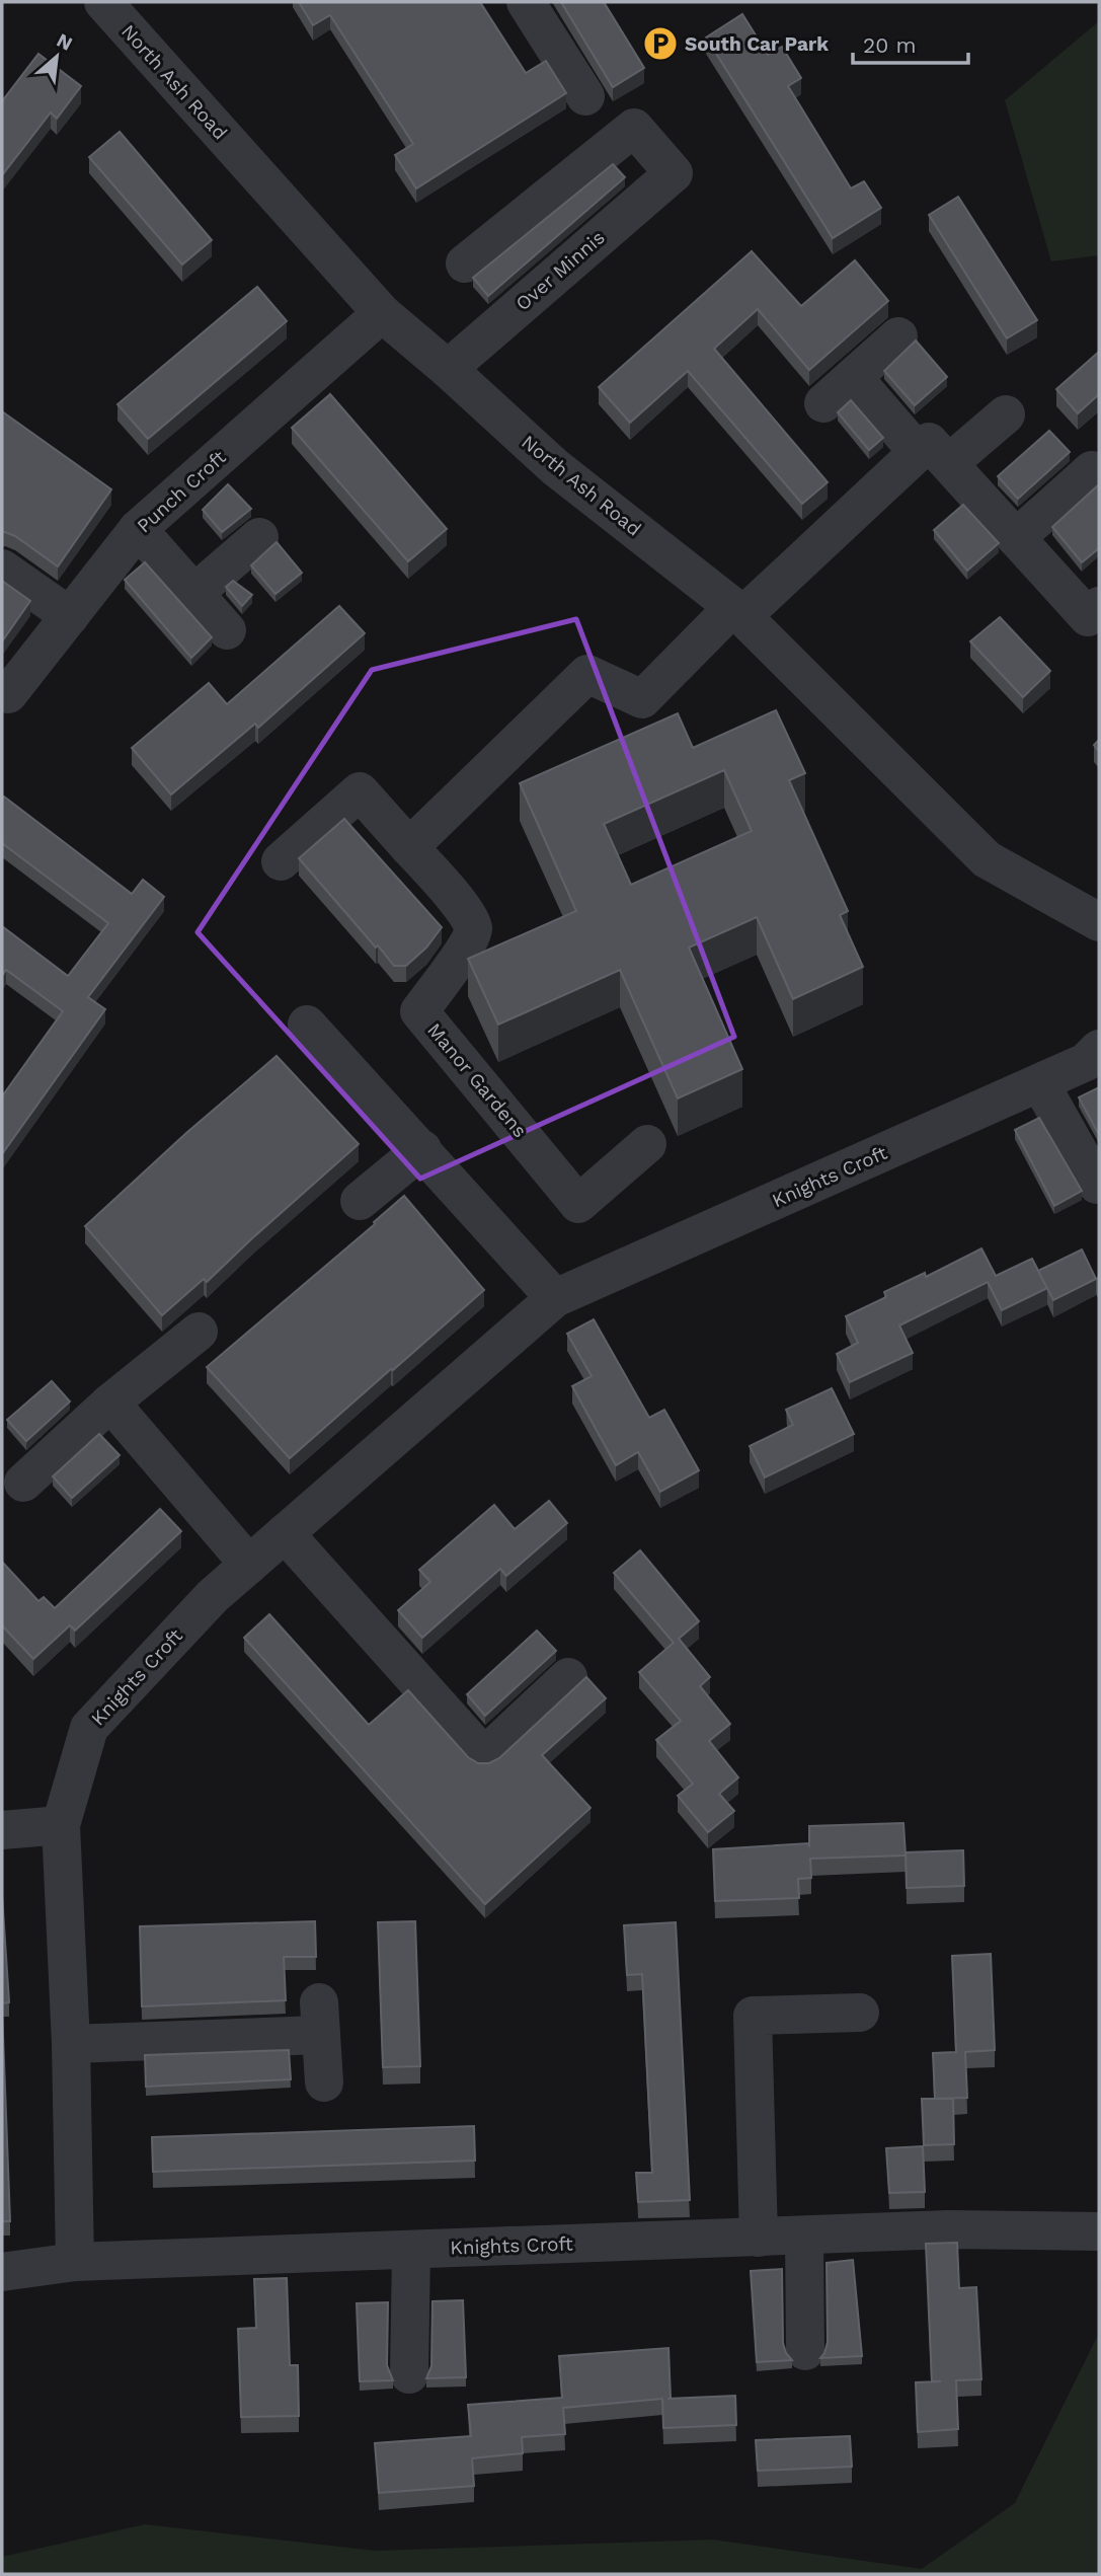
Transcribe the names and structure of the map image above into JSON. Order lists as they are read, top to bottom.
{
  "streets": {
    "street": [
      "North Ash Road",
      "Over Minnis",
      "Punch Croft",
      "Manor Gardens",
      "Knights Croft"
    ]
  },
  "crossings": [
    ["North Ash Road", "Over Minnis"],
    ["North Ash Road", "Punch Croft"]
  ],
  "places": {
    "parking": ["South Car Park"]
  },
  "scale_bar": "20 m",
  "north": "top right"
}
